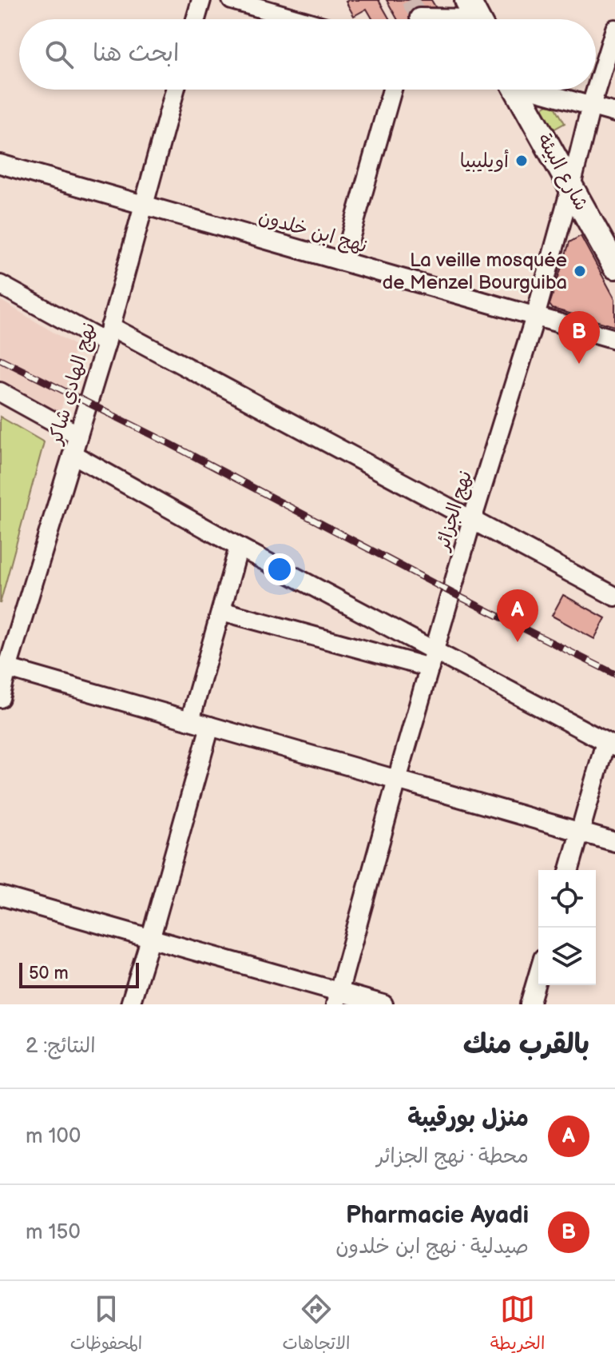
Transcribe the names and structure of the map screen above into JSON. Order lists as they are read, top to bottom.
{
  "streets": {
    "main road": ["شارع البيئة"],
    "street": ["نهج ابن خلدون", "نهج الهادي شاكر", "نهج الجزائر"]
  },
  "crossings": [
    ["شارع البيئة", "نهج الجزائر"],
    ["نهج ابن خلدون", "نهج الهادي شاكر"],
    ["نهج ابن خلدون", "نهج الجزائر"]
  ],
  "places": ["أويليبيا", "La veille mosquée de Menzel Bourguiba"],
  "scale_bar": "50 m",
  "page": {
    "search": "ابحث هنا",
    "pins": ["B", "A"],
    "scale": "50 m",
    "heading": ["بالقرب منك", "النتائج: 2"],
    "list": [
      {
        "mark": "A",
        "name": "منزل بورقيبة",
        "note": "محطة · نهج الجزائر",
        "value": "100 m"
      },
      {
        "mark": "B",
        "name": "Pharmacie Ayadi",
        "note": "صيدلية · نهج ابن خلدون",
        "value": "150 m"
      }
    ],
    "nav": ["الخريطة", "الاتجاهات", "المحفوظات"]
  }
}
